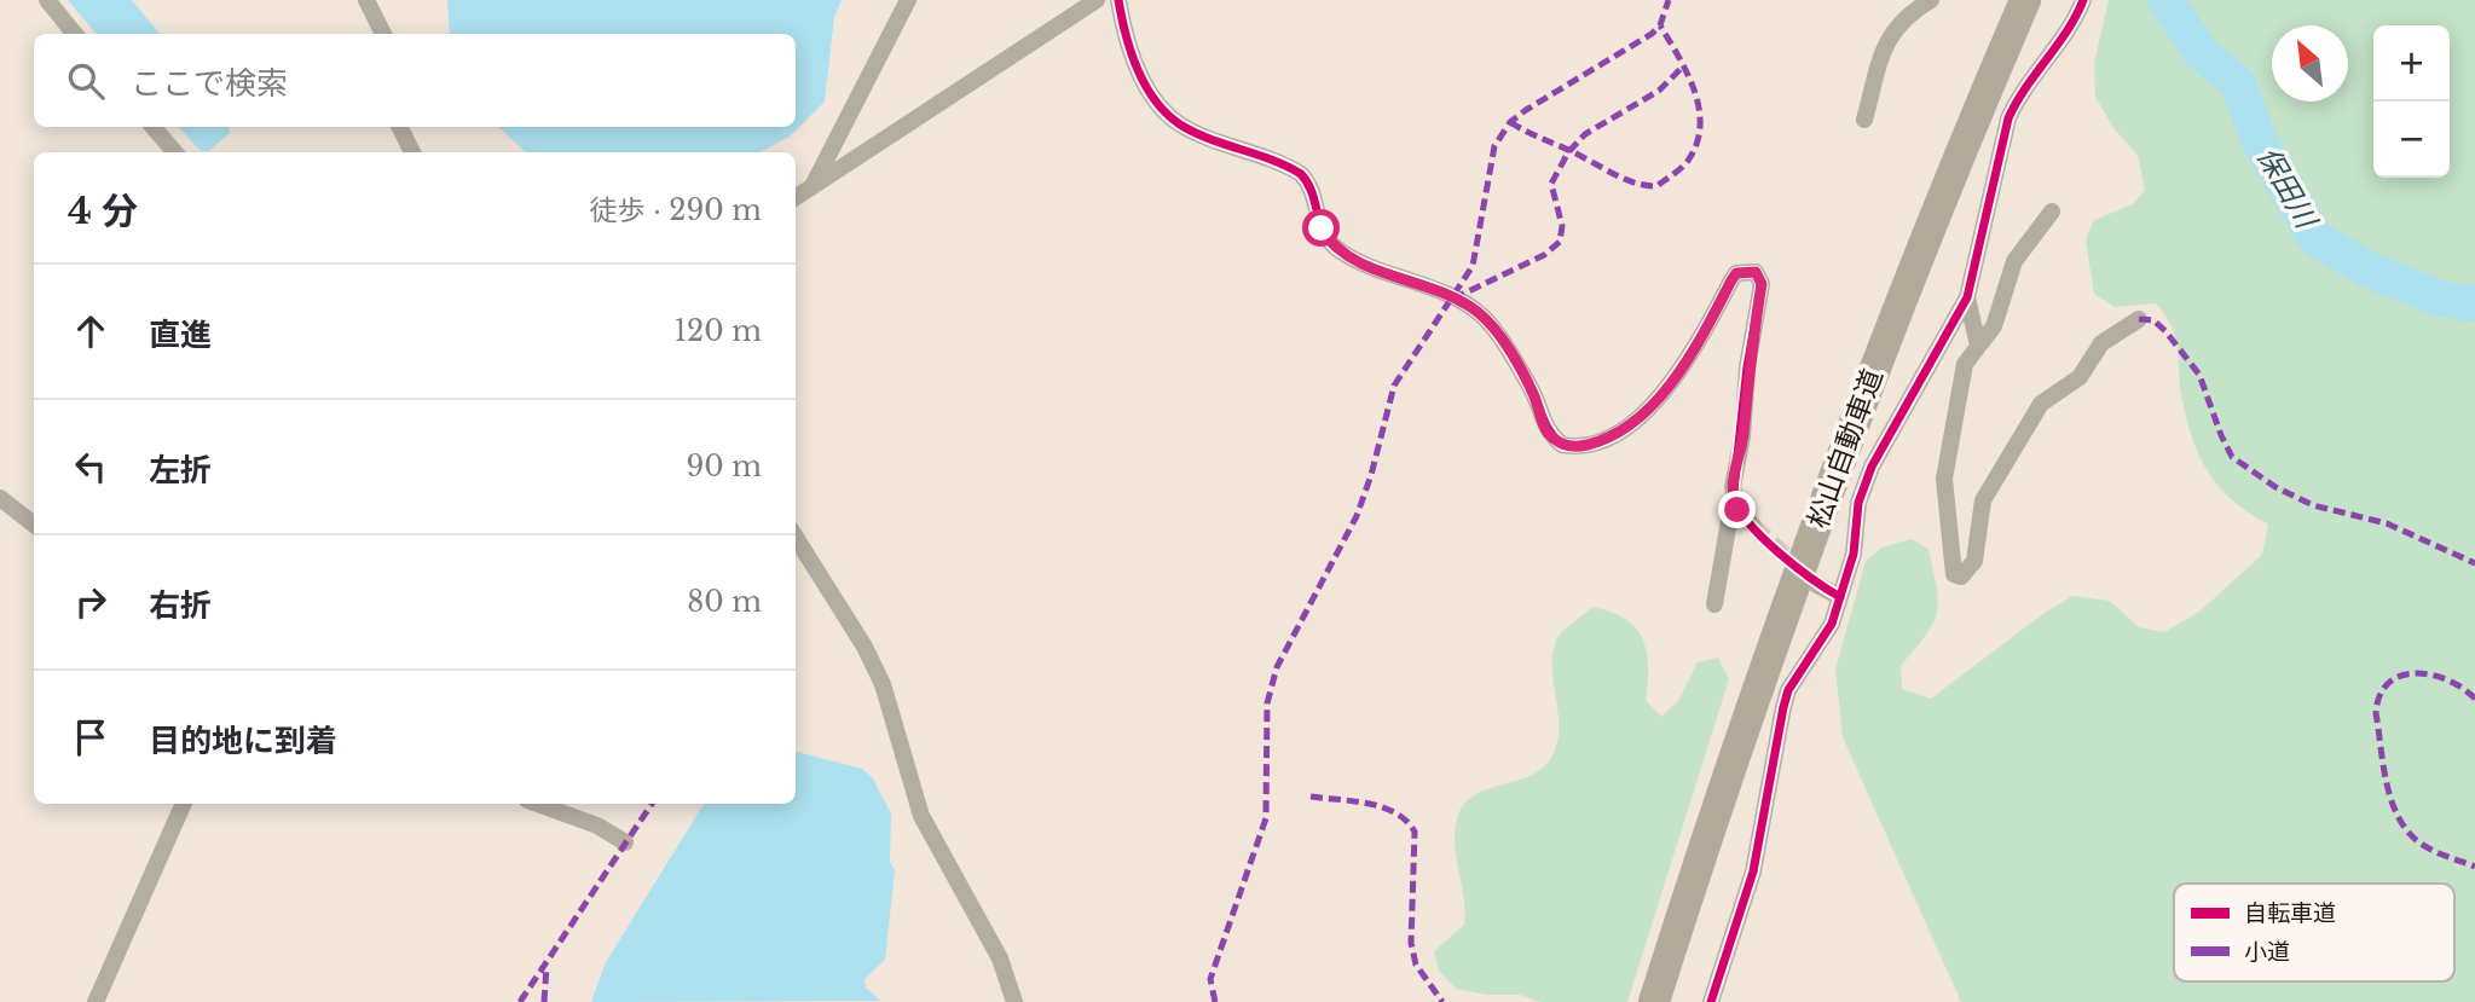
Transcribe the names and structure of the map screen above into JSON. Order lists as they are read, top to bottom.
{
  "streets": {
    "highway": ["松山自動車道"]
  },
  "water": ["保田川"],
  "legend": ["自転車道", "小道"],
  "north": "top left",
  "page": {
    "map_buttons": ["+", "−"],
    "search": "ここで検索",
    "heading": ["4 分", "徒歩 · 290 m"],
    "list": [
      ["直進", "120 m"],
      ["左折", "90 m"],
      ["右折", "80 m"],
      "目的地に到着"
    ]
  }
}
